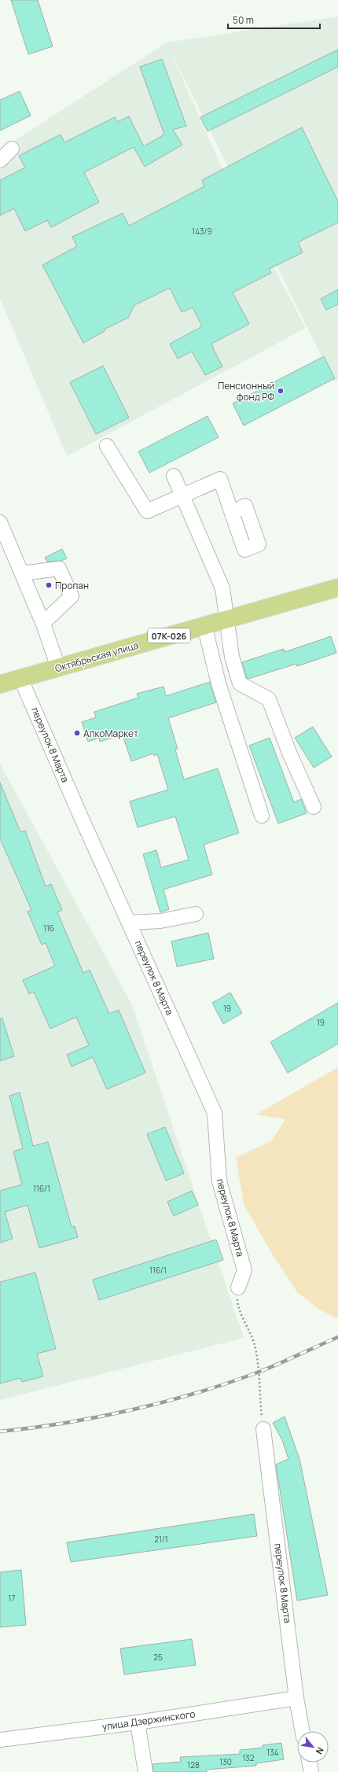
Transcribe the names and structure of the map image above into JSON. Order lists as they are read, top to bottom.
{
  "streets": {
    "main road": ["07К-026", "Октябрьская улица"],
    "street": ["переулок 8 Марта", "улица Дзержинского"]
  },
  "crossings": [
    ["Октябрьская улица", "переулок 8 Марта"],
    ["переулок 8 Марта", "улица Дзержинского"]
  ],
  "places": ["Пенсионный фонд РФ", "Пропан", "АлкоМаркет"],
  "house_numbers": [
    "143/9",
    "116",
    "19",
    "19",
    "116/1",
    "116/1",
    "21/1",
    "17",
    "25",
    "134",
    "132",
    "130",
    "128"
  ],
  "scale_bar": "50 m",
  "north": "bottom right"
}
